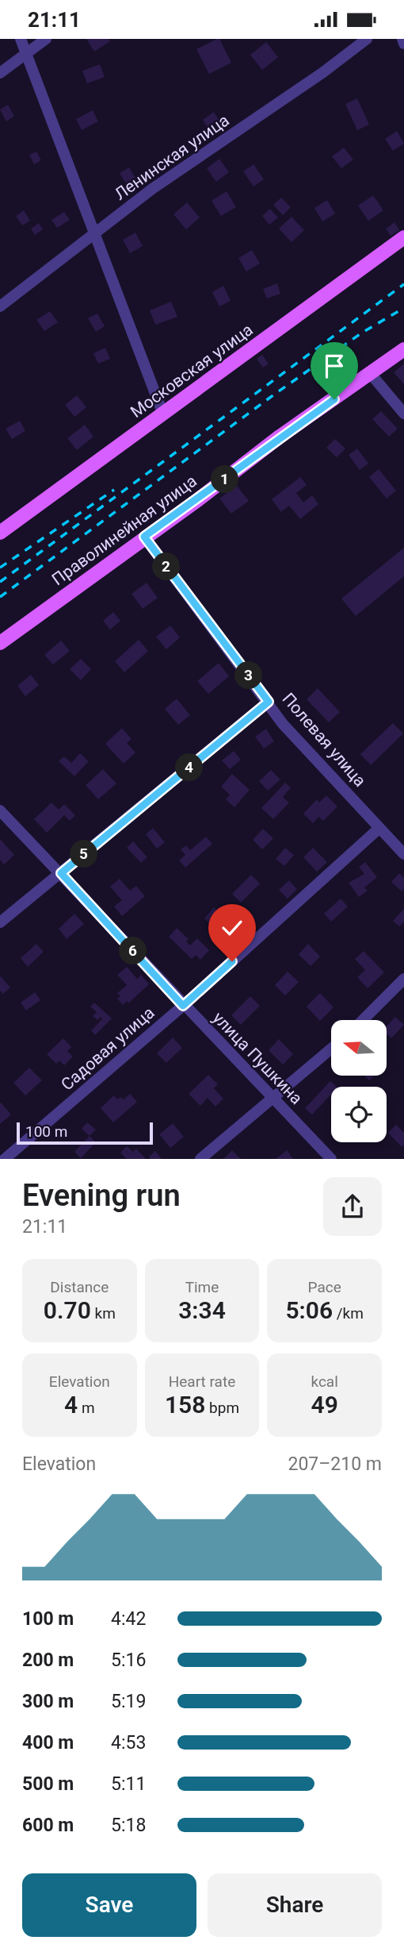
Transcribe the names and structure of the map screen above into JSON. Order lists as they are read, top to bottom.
{
  "streets": {
    "main road": ["Московская улица", "Праволинейная улица"],
    "street": [
      "Ленинская улица",
      "Полевая улица",
      "Садовая улица",
      "улица Пушкина"
    ]
  },
  "crossings": [
    ["Праволинейная улица", "Полевая улица"],
    ["Полевая улица", "Садовая улица"],
    ["Садовая улица", "улица Пушкина"]
  ],
  "scale_bar": "100 m",
  "north": "left",
  "page": {
    "status": "21:11",
    "pins": [
      "1",
      "2",
      "3",
      "4",
      "5",
      "6"
    ],
    "scale": "100 m",
    "heading": ["Evening run", "21:11"],
    "stats": [
      ["Distance", "0.70 km"],
      ["Time", "3:34"],
      ["Pace", "5:06 /km"],
      ["Elevation", "4 m"],
      ["Heart rate", "158 bpm"],
      ["kcal", "49"]
    ],
    "chart": ["Elevation", "207–210 m"],
    "list": [
      {
        "name": "100 m",
        "note": "4:42"
      },
      {
        "name": "200 m",
        "note": "5:16"
      },
      {
        "name": "300 m",
        "note": "5:19"
      },
      {
        "name": "400 m",
        "note": "4:53"
      },
      {
        "name": "500 m",
        "note": "5:11"
      },
      {
        "name": "600 m",
        "note": "5:18"
      }
    ],
    "buttons": ["Save", "Share"]
  }
}
